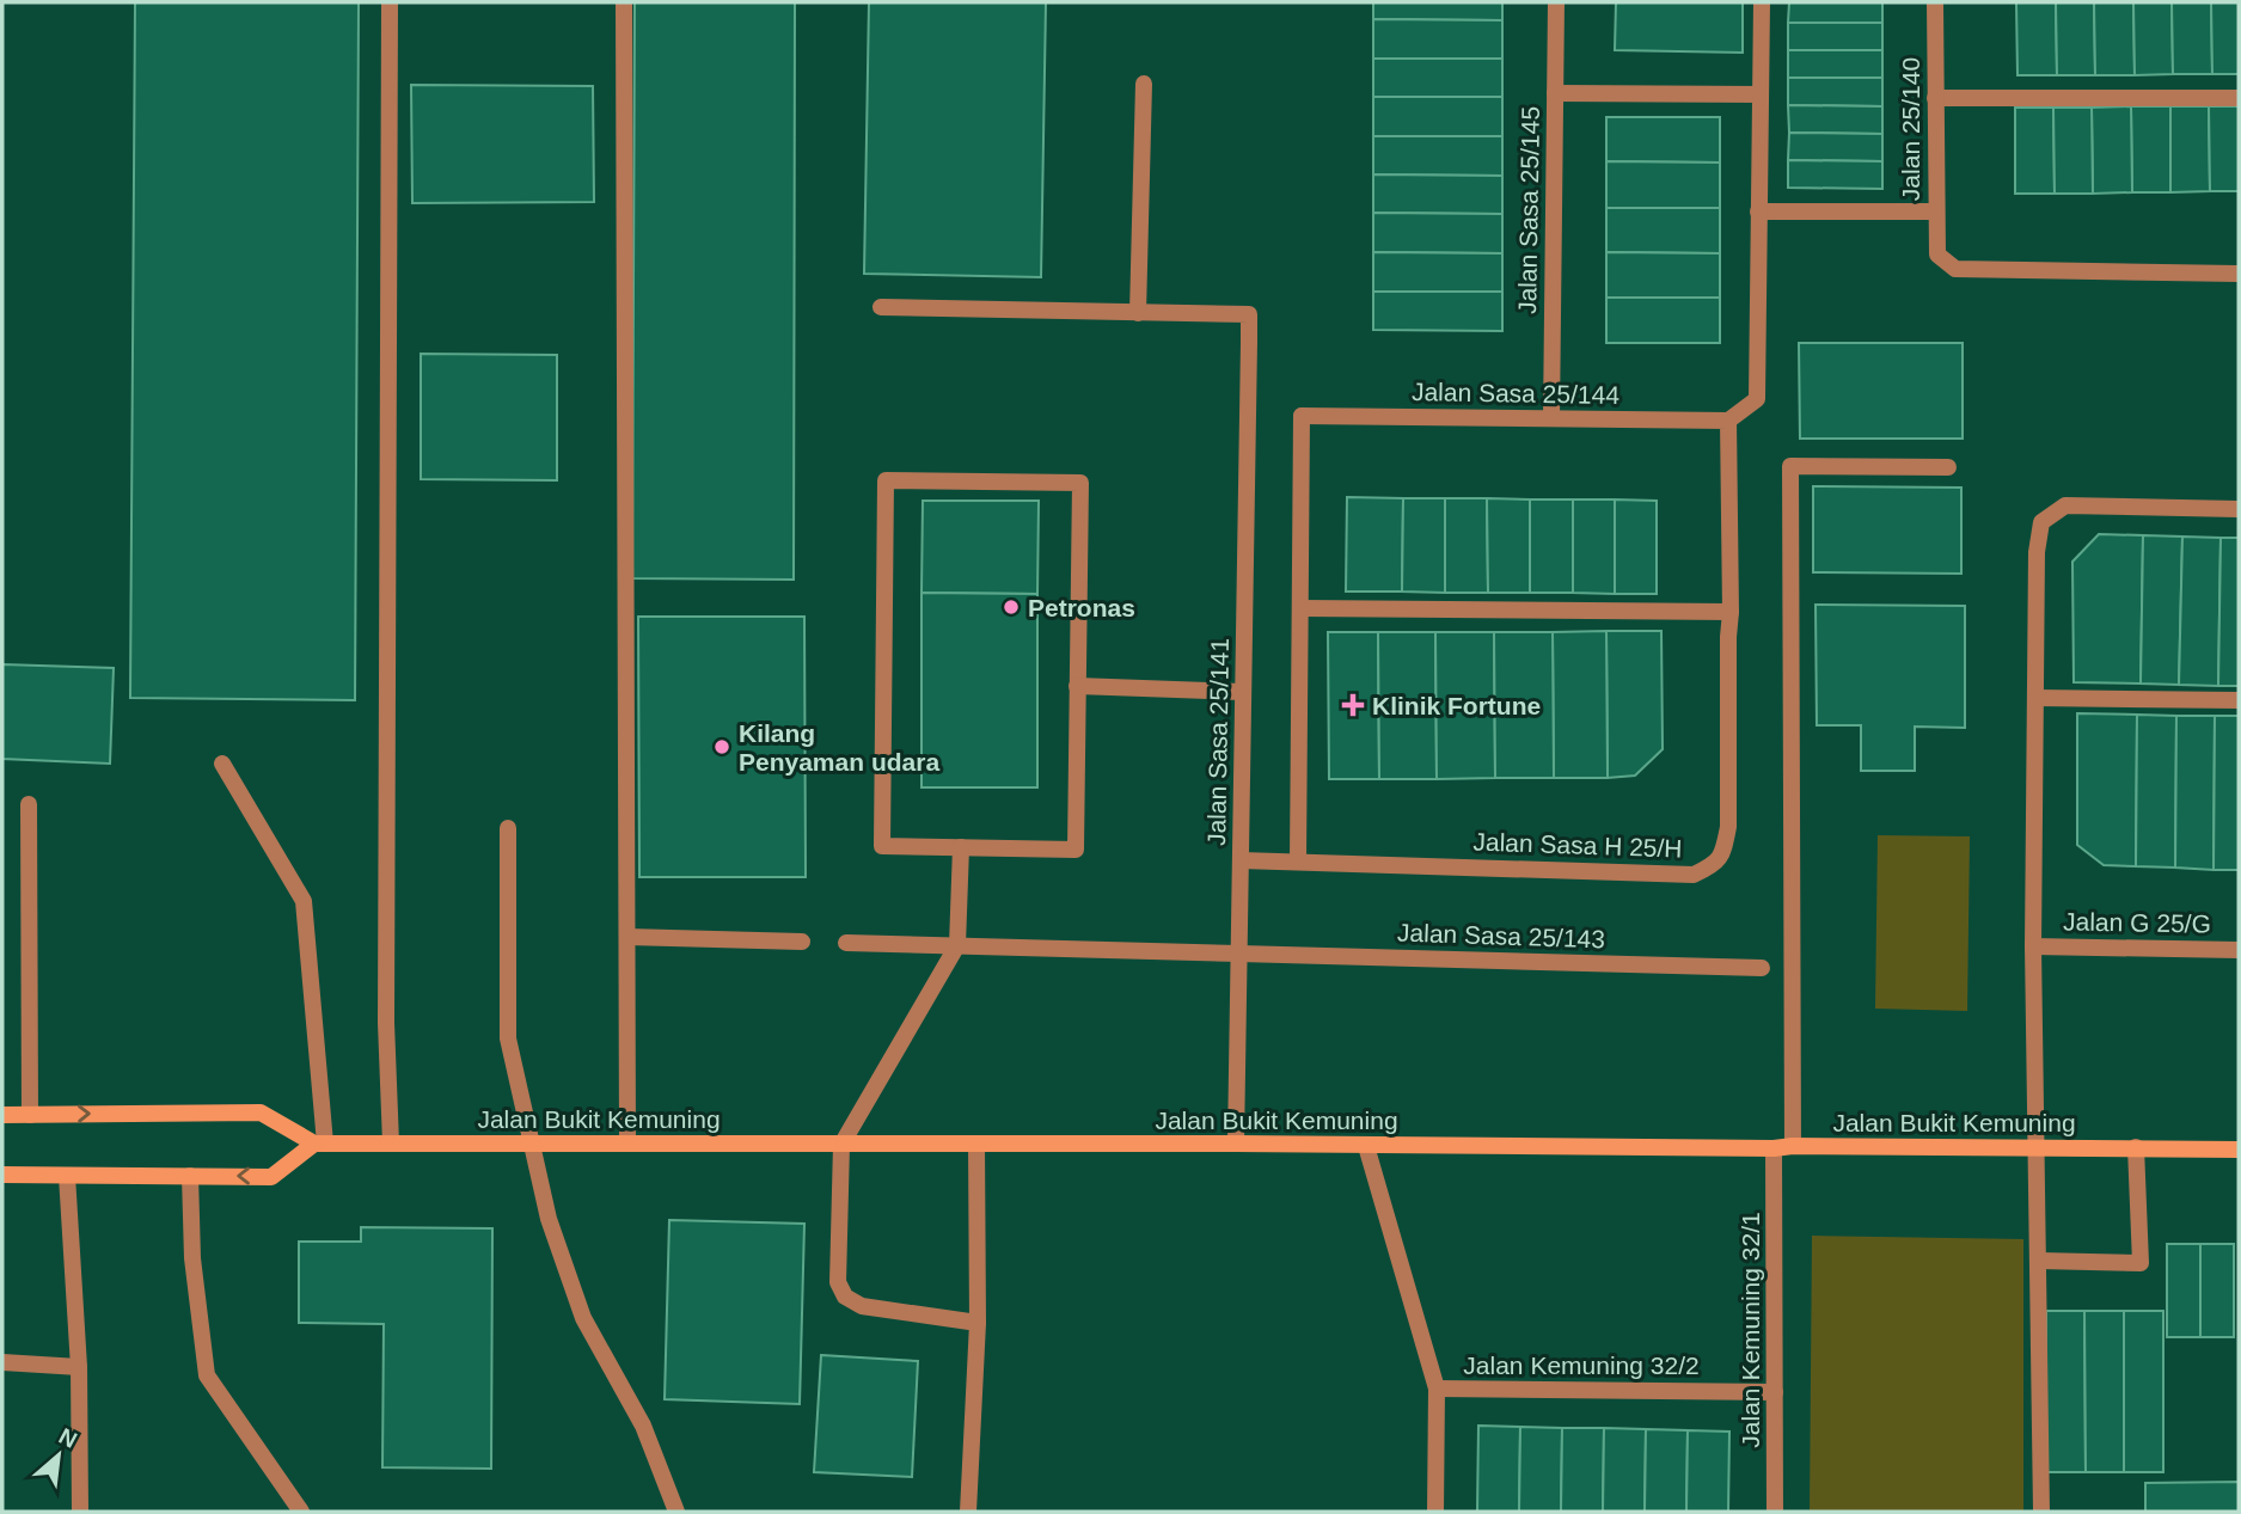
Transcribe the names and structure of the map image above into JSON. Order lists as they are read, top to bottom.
{
  "streets": {
    "main road": ["Jalan Bukit Kemuning"],
    "street": [
      "Jalan 25/140",
      "Jalan Sasa 25/145",
      "Jalan Sasa 25/144",
      "Jalan Sasa 25/141",
      "Jalan Sasa H 25/H",
      "Jalan G 25/G",
      "Jalan Sasa 25/143",
      "Jalan Kemuning 32/1",
      "Jalan Kemuning 32/2"
    ]
  },
  "crossings": [
    ["Jalan Sasa 25/145", "Jalan Sasa 25/144"],
    ["Jalan Sasa 25/144", "Jalan Sasa H 25/H"],
    ["Jalan Sasa 25/141", "Jalan Sasa H 25/H"],
    ["Jalan Sasa 25/141", "Jalan Sasa 25/143"],
    ["Jalan Sasa 25/141", "Jalan Bukit Kemuning"],
    ["Jalan Bukit Kemuning", "Jalan Kemuning 32/1"],
    ["Jalan Kemuning 32/1", "Jalan Kemuning 32/2"]
  ],
  "places": {
    "other": ["Petronas", "Kilang Penyaman udara"],
    "health": ["Klinik Fortune"]
  },
  "north": "top right"
}
